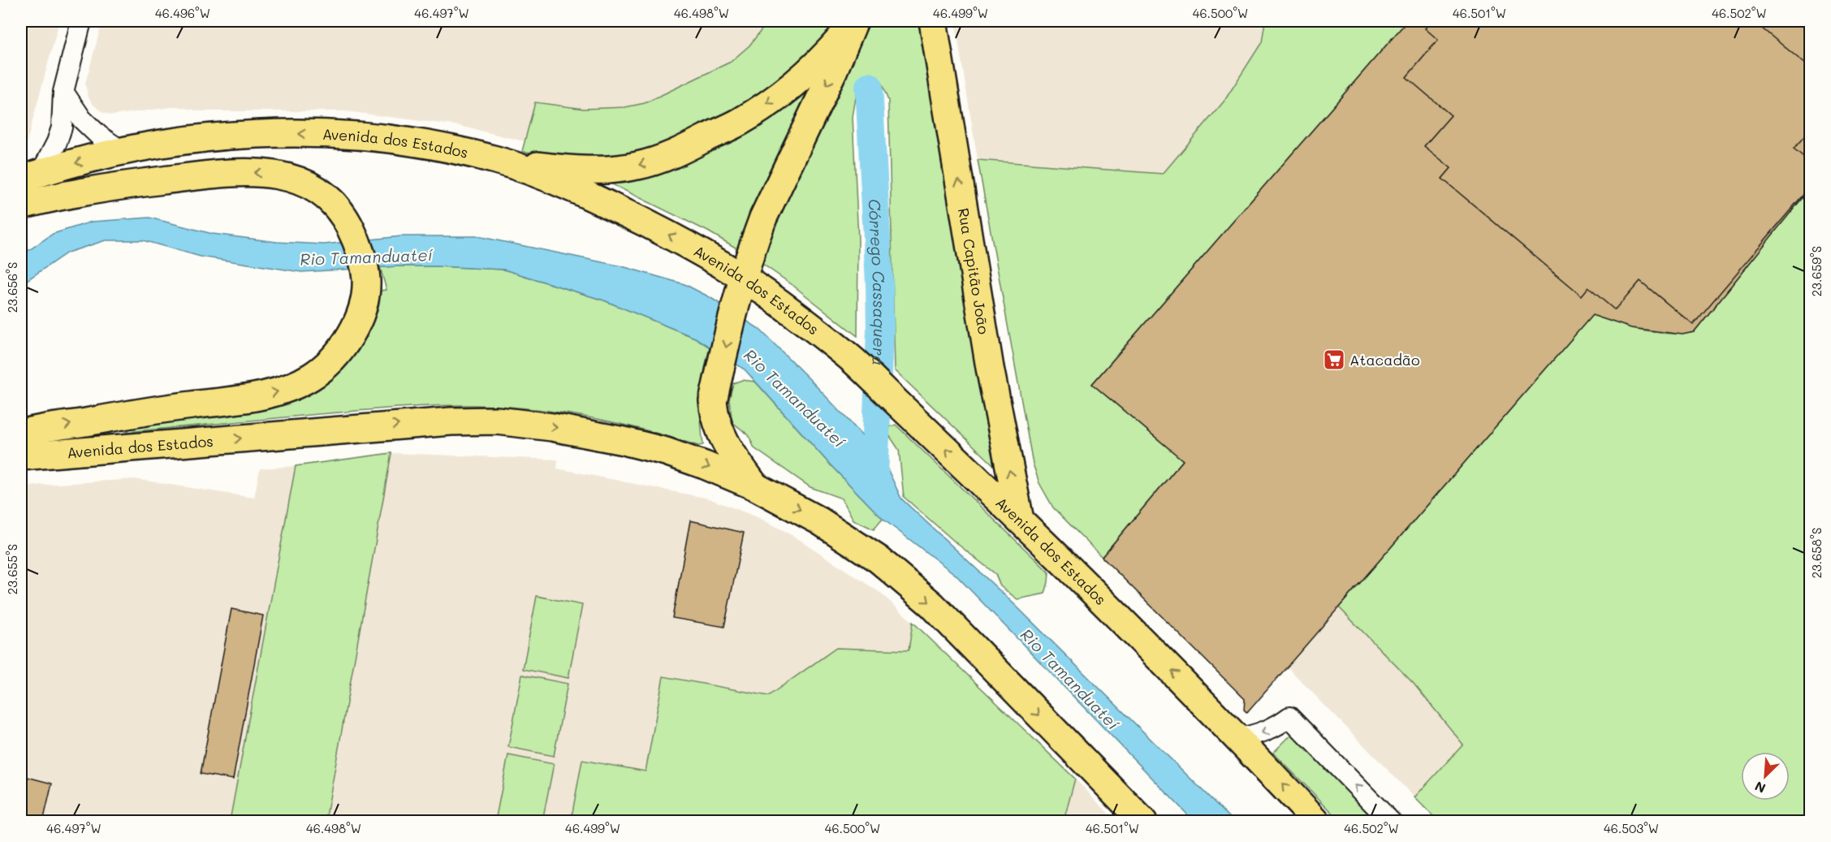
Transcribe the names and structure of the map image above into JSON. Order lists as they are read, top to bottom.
{
  "streets": {
    "highway": ["Avenida dos Estados", "Rua Capitão João"]
  },
  "crossings": [
    ["Avenida dos Estados", "Rua Capitão João"]
  ],
  "one_way": ["Rua Capitão João"],
  "water": ["Rio Tamanduateí", "Córrego Cassaquera"],
  "places": {
    "supermarket": ["Atacadão"]
  },
  "north": "bottom left",
  "coordinates": [
    "46.496°W",
    "46.497°W",
    "46.498°W",
    "46.499°W",
    "46.500°W",
    "46.501°W",
    "46.502°W",
    "23.659°S",
    "23.656°S",
    "23.658°S",
    "23.655°S",
    "46.503°W"
  ]
}
